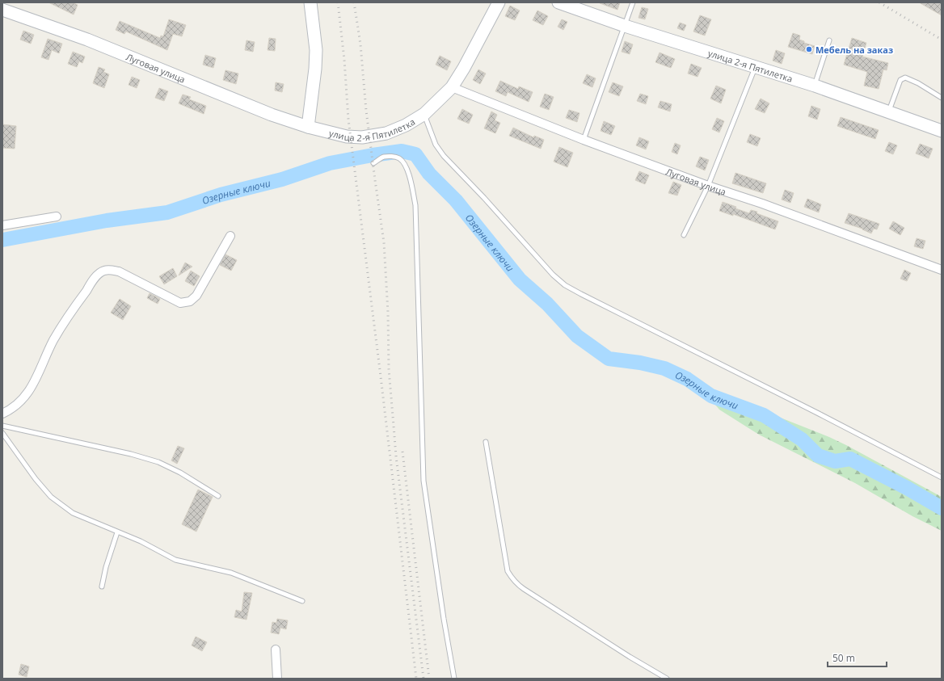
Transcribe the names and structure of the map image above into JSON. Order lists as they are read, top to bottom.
{
  "streets": {
    "main road": ["улица 2-я Пятилетка", "Луговая улица"]
  },
  "crossings": [
    ["улица 2-я Пятилетка", "Луговая улица"]
  ],
  "water": ["Озерные ключи"],
  "places": ["Мебель на заказ"],
  "scale_bar": "50 m"
}
